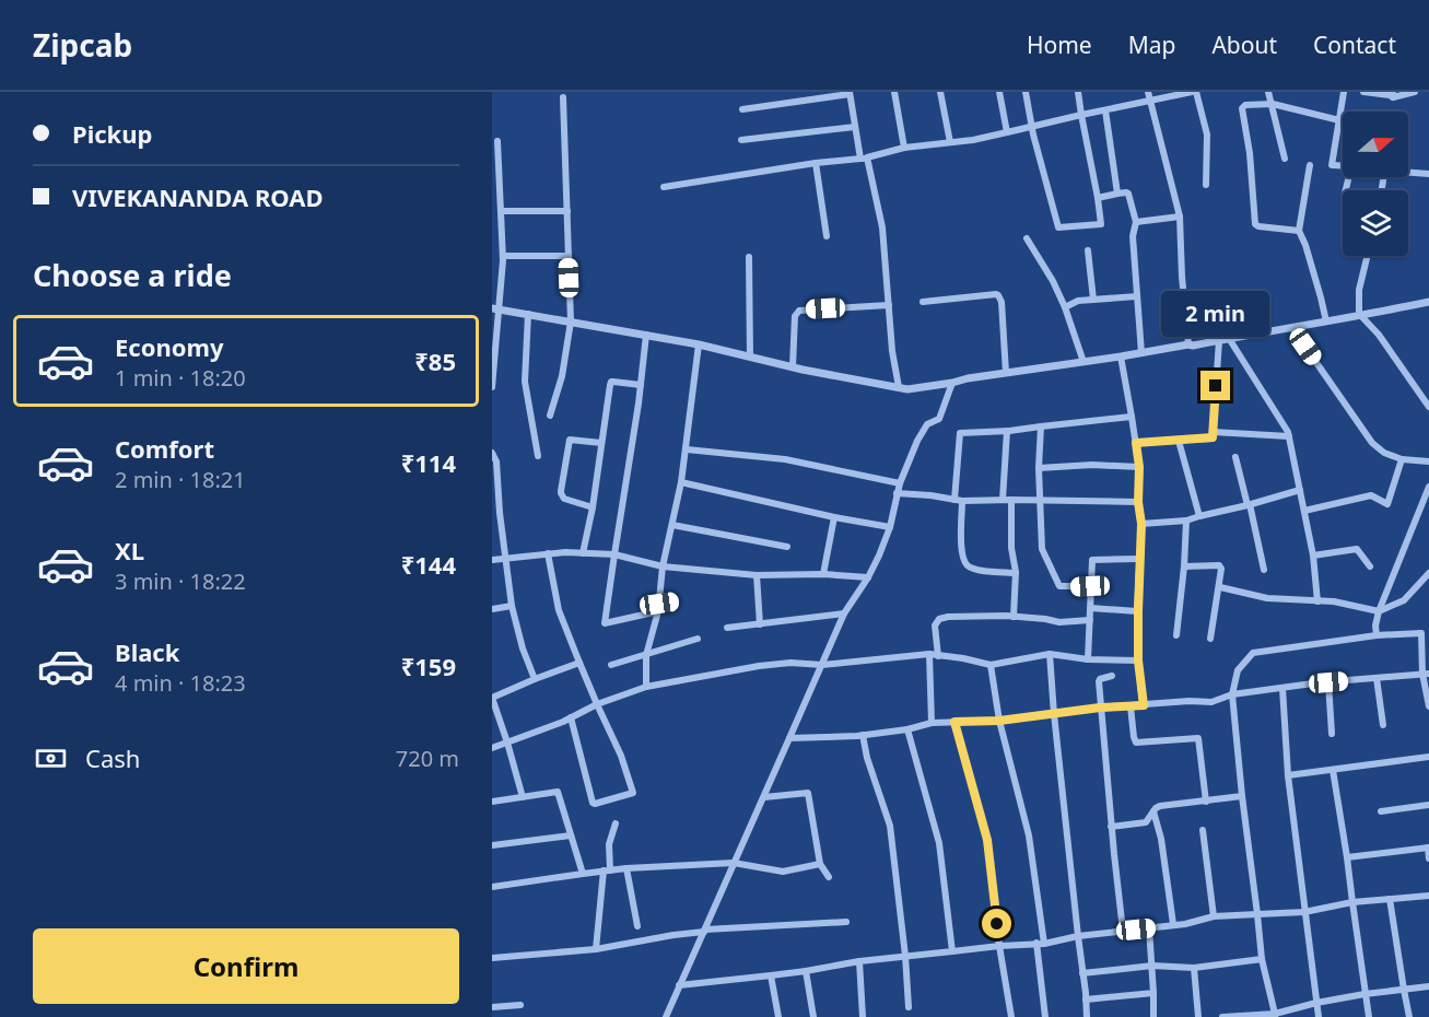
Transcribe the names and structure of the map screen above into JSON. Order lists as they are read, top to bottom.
{
  "north": "right",
  "page": {
    "header": "Zipcab",
    "nav": [
      "Home",
      "Map",
      "About",
      "Contact"
    ],
    "banner": ["Pickup", "VIVEKANANDA ROAD"],
    "heading": "Choose a ride",
    "bubble": "2 min",
    "list": [
      {
        "name": "Economy",
        "note": "1 min · 18:20",
        "value": "₹85"
      },
      {
        "name": "Comfort",
        "note": "2 min · 18:21",
        "value": "₹114"
      },
      {
        "name": "XL",
        "note": "3 min · 18:22",
        "value": "₹144"
      },
      {
        "name": "Black",
        "note": "4 min · 18:23",
        "value": "₹159"
      }
    ],
    "pay": ["Cash", "720 m"],
    "buttons": "Confirm"
  }
}
